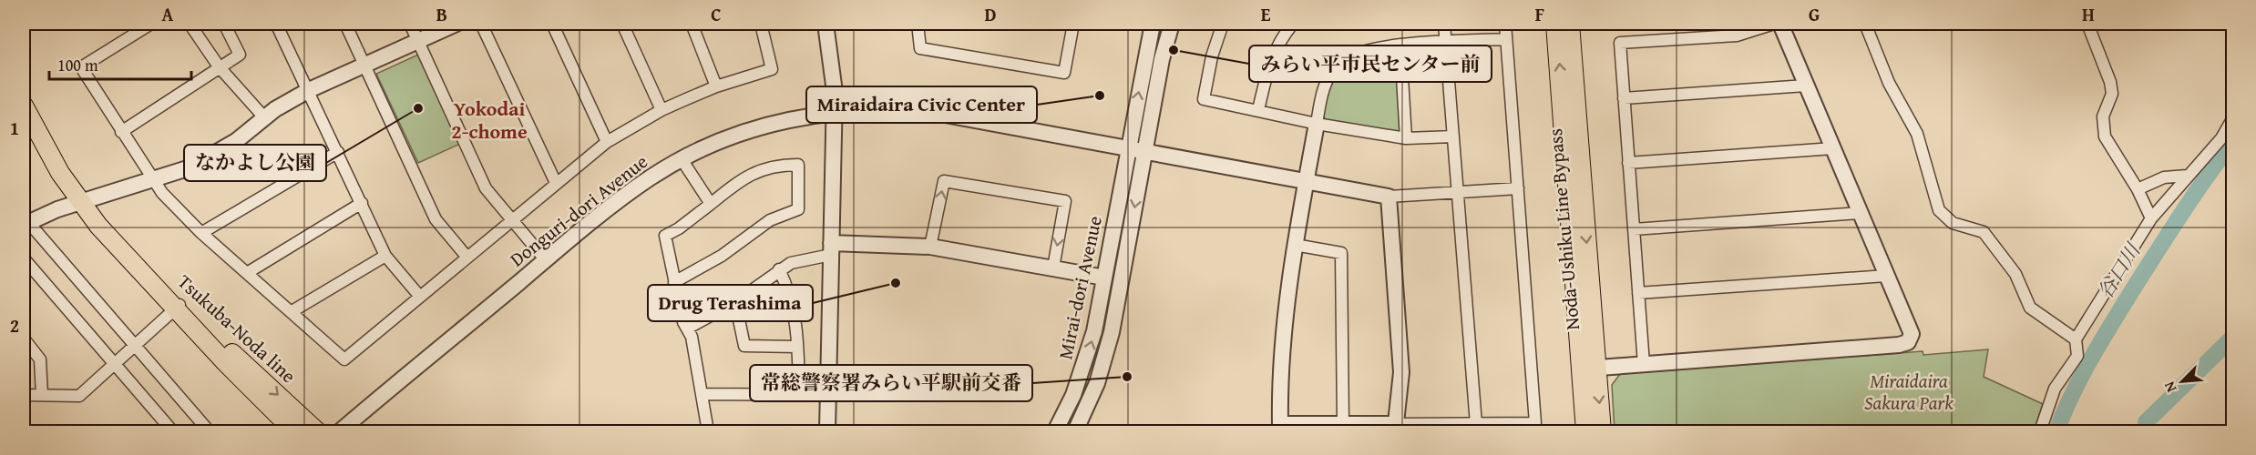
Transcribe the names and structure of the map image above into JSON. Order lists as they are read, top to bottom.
{
  "streets": {
    "main road": ["Noda-Ushiku Line Bypass", "Tsukuba-Noda line"],
    "street": ["Donguri-dori Avenue", "Mirai-dori Avenue"]
  },
  "crossings": [
    ["Donguri-dori Avenue", "Mirai-dori Avenue"]
  ],
  "districts": ["Yokodai 2-chome"],
  "water": ["谷口川"],
  "parks": ["Miraidaira Sakura Park"],
  "places": [
    "みらい平市民センター前",
    "Miraidaira Civic Center",
    "なかよし公園",
    "Drug Terashima",
    "常総警察署みらい平駅前交番"
  ],
  "scale_bar": "100 m",
  "north": "bottom left",
  "grid": {
    "columns": [
      "A",
      "B",
      "C",
      "D",
      "E",
      "F",
      "G",
      "H"
    ],
    "rows": ["1", "2"]
  }
}
